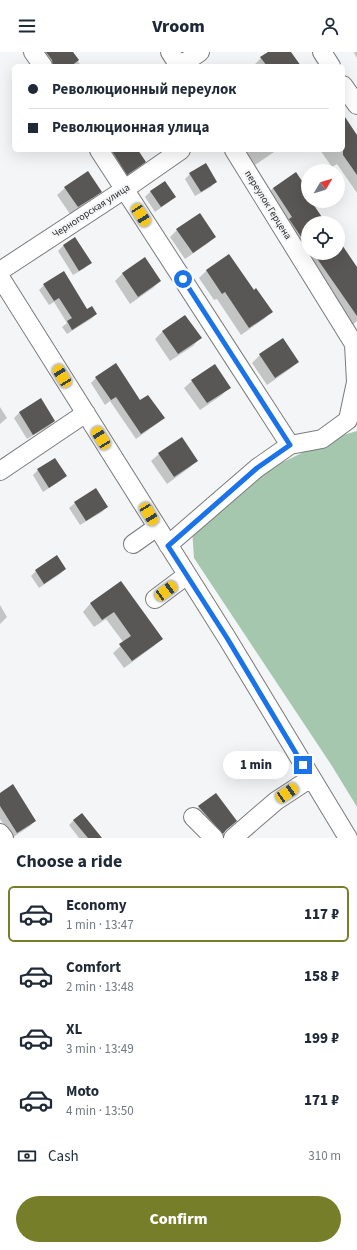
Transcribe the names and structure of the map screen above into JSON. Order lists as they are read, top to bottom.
{
  "streets": {
    "street": ["переулок Герцена", "Черногорская улица"]
  },
  "north": "top right",
  "page": {
    "header": "Vroom",
    "banner": ["Революционный переулок", "Революционная улица"],
    "bubble": "1 min",
    "heading": "Choose a ride",
    "list": [
      {
        "name": "Economy",
        "note": "1 min · 13:47",
        "value": "117 ₽"
      },
      {
        "name": "Comfort",
        "note": "2 min · 13:48",
        "value": "158 ₽"
      },
      {
        "name": "XL",
        "note": "3 min · 13:49",
        "value": "199 ₽"
      },
      {
        "name": "Moto",
        "note": "4 min · 13:50",
        "value": "171 ₽"
      }
    ],
    "pay": ["Cash", "310 m"],
    "buttons": "Confirm"
  }
}
